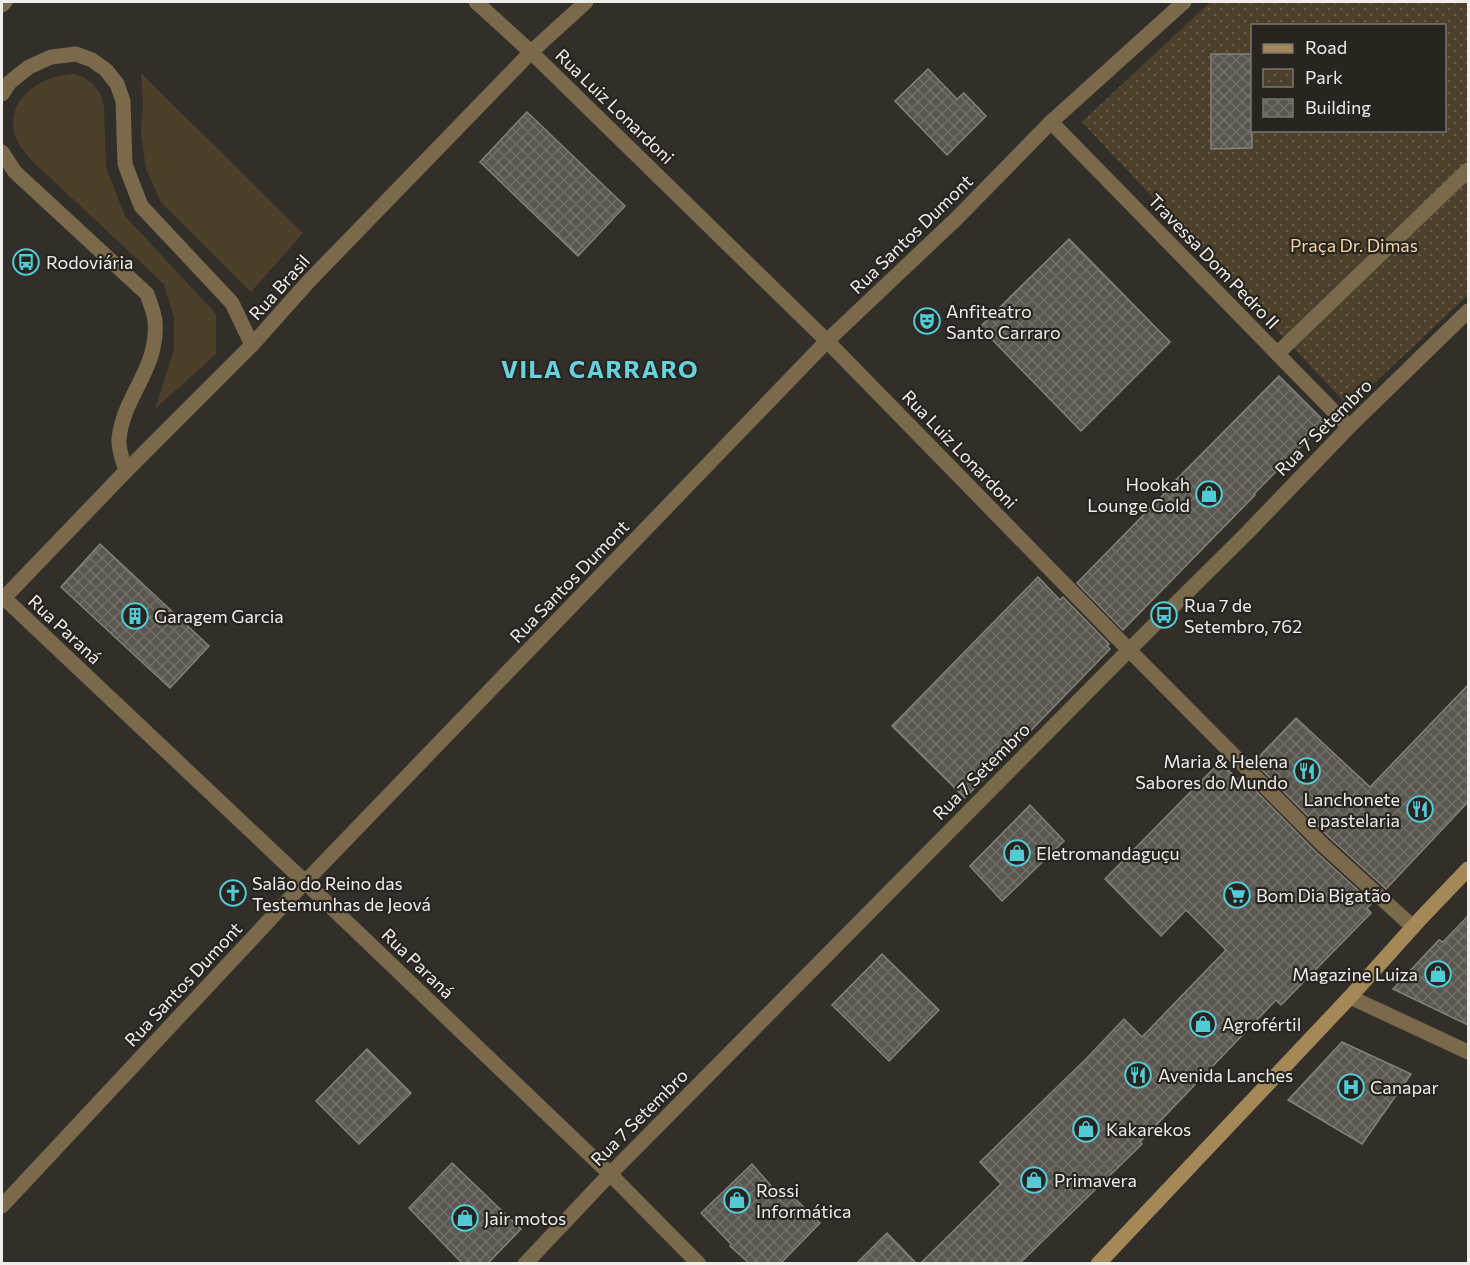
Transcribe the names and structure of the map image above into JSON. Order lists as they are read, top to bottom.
{
  "streets": {
    "street": [
      "Rua Luiz Lonardoni",
      "Rua Santos Dumont",
      "Travessa Dom Pedro II",
      "Rua Brasil",
      "Rua 7 Setembro",
      "Rua Paraná"
    ]
  },
  "crossings": [
    ["Rua Luiz Lonardoni", "Rua Santos Dumont"],
    ["Rua Luiz Lonardoni", "Rua Brasil"],
    ["Rua Luiz Lonardoni", "Rua 7 Setembro"],
    ["Rua Santos Dumont", "Travessa Dom Pedro II"],
    ["Rua Santos Dumont", "Rua Paraná"],
    ["Travessa Dom Pedro II", "Rua 7 Setembro"],
    ["Rua Brasil", "Rua Paraná"],
    ["Rua 7 Setembro", "Rua Paraná"]
  ],
  "districts": ["VILA CARRARO"],
  "parks": ["Praça Dr. Dimas"],
  "places": {
    "bus stop": ["Rodoviária", "Rua 7 de Setembro, 762"],
    "theatre": ["Anfiteatro Santo Carraro"],
    "shop": [
      "Hookah Lounge Gold",
      "Eletromandaguçu",
      "Magazine Luiza",
      "Agrofértil",
      "Kakarekos",
      "Primavera",
      "Rossi Informática",
      "Jair motos"
    ],
    "building": ["Garagem Garcia"],
    "restaurant": ["Maria & Helena Sabores do Mundo", "Lanchonete e pastelaria", "Avenida Lanches"],
    "church": ["Salão do Reino das Testemunhas de Jeová"],
    "supermarket": ["Bom Dia Bigatão"],
    "hospital": ["Canapar"]
  },
  "legend": ["Road", "Park", "Building"]
}
